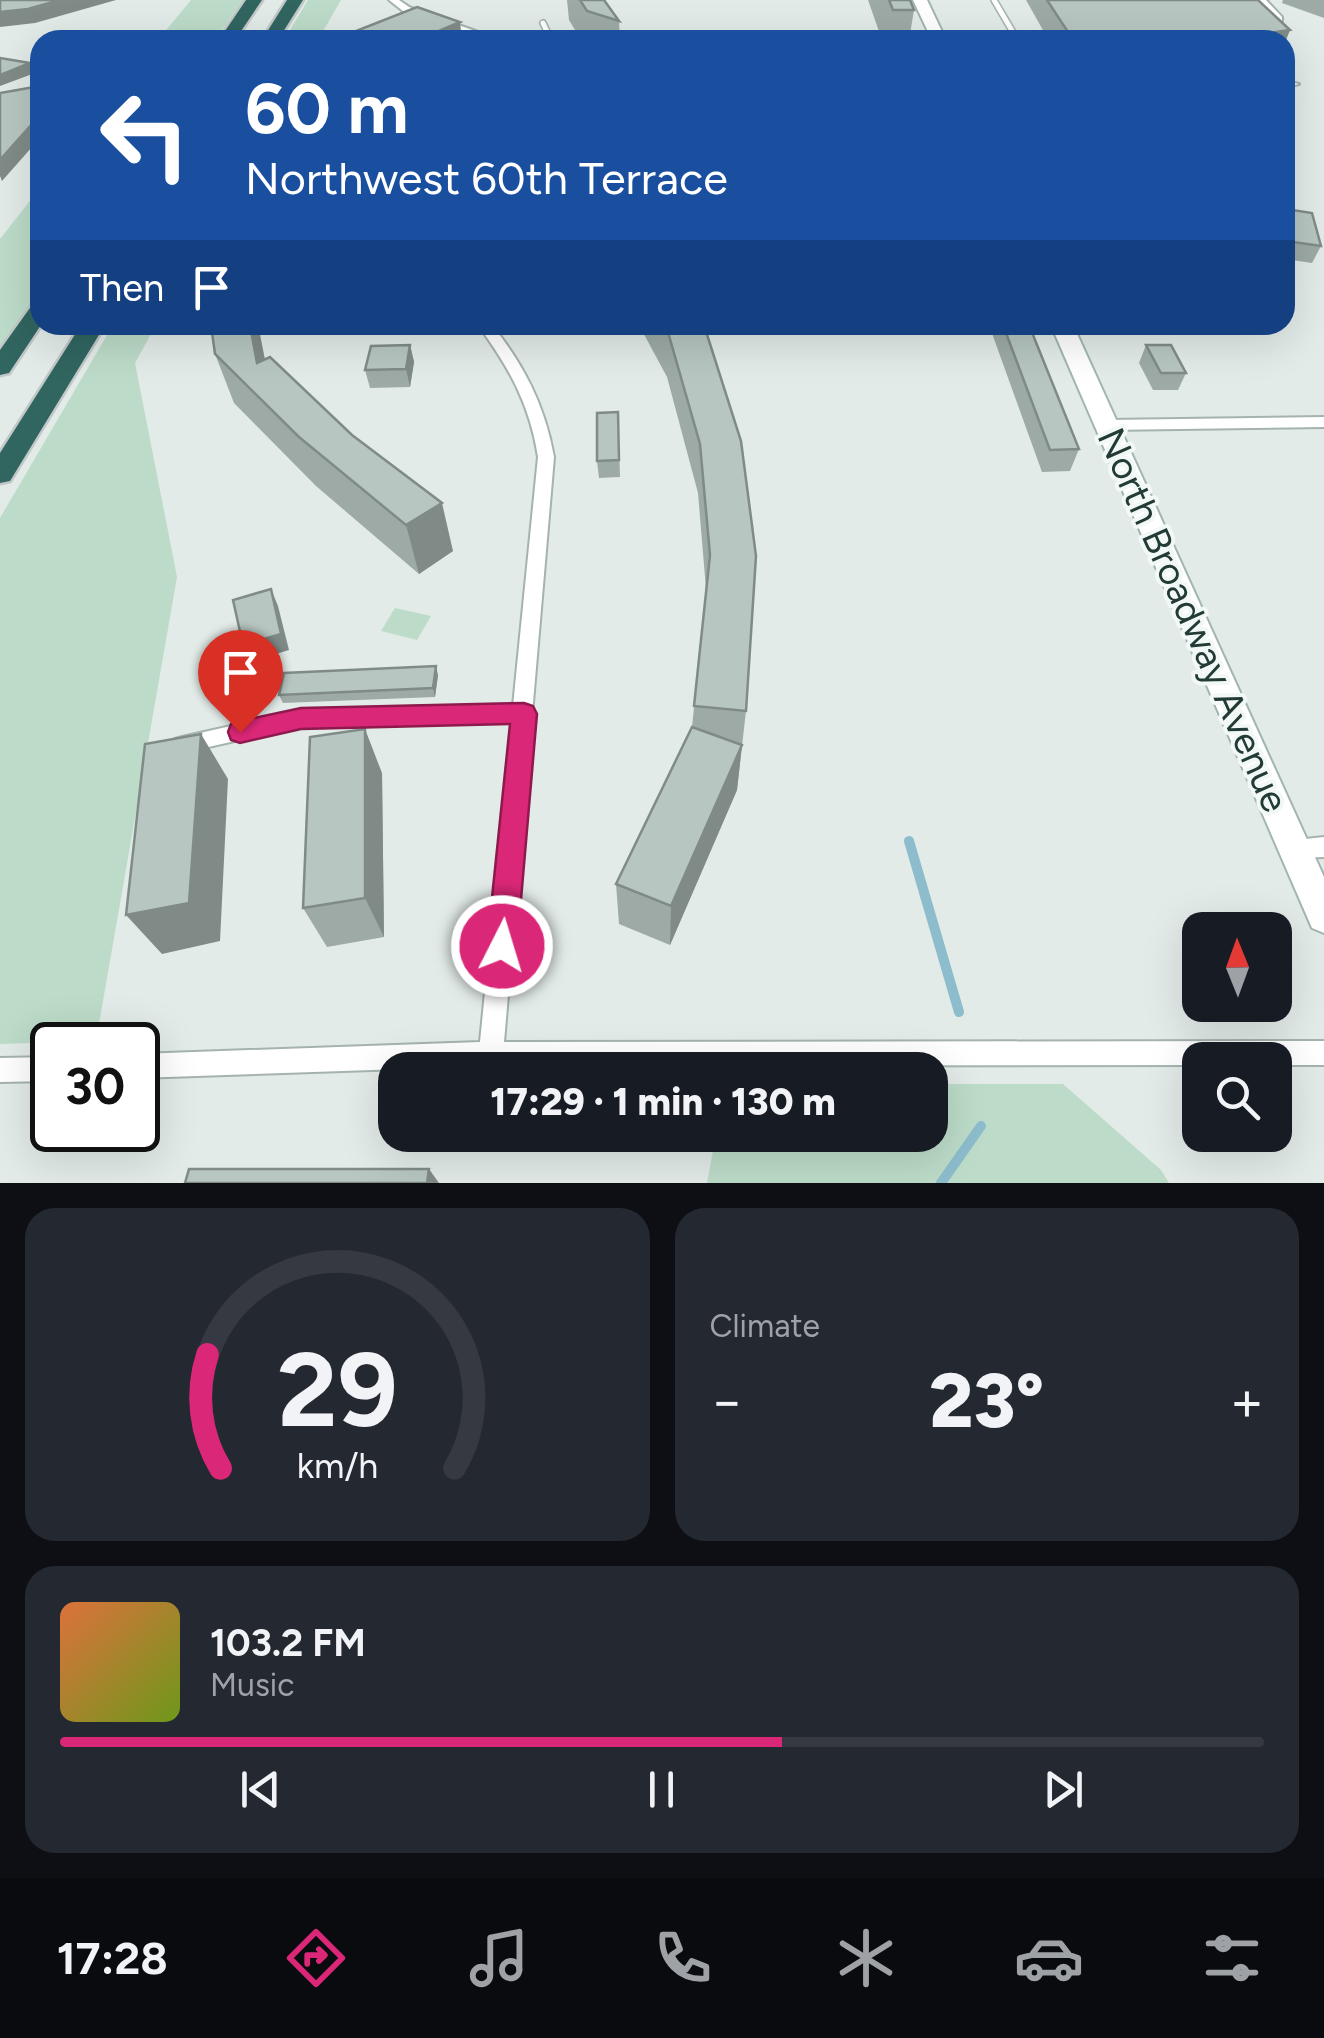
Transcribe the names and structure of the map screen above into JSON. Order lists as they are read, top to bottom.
{
  "streets": {
    "street": ["North Broadway Avenue"]
  },
  "north": "top",
  "page": {
    "turn": ["60 m", "Northwest 60th Terrace"],
    "then": "Then",
    "limit": "30",
    "trip": "17:29 · 1 min · 130 m",
    "tile": "Climate",
    "heat": ["−", "23°", "+"],
    "song": ["103.2 FM", "Music"],
    "tabs": "17:28",
    "gauge": ["29", "km/h"]
  }
}
